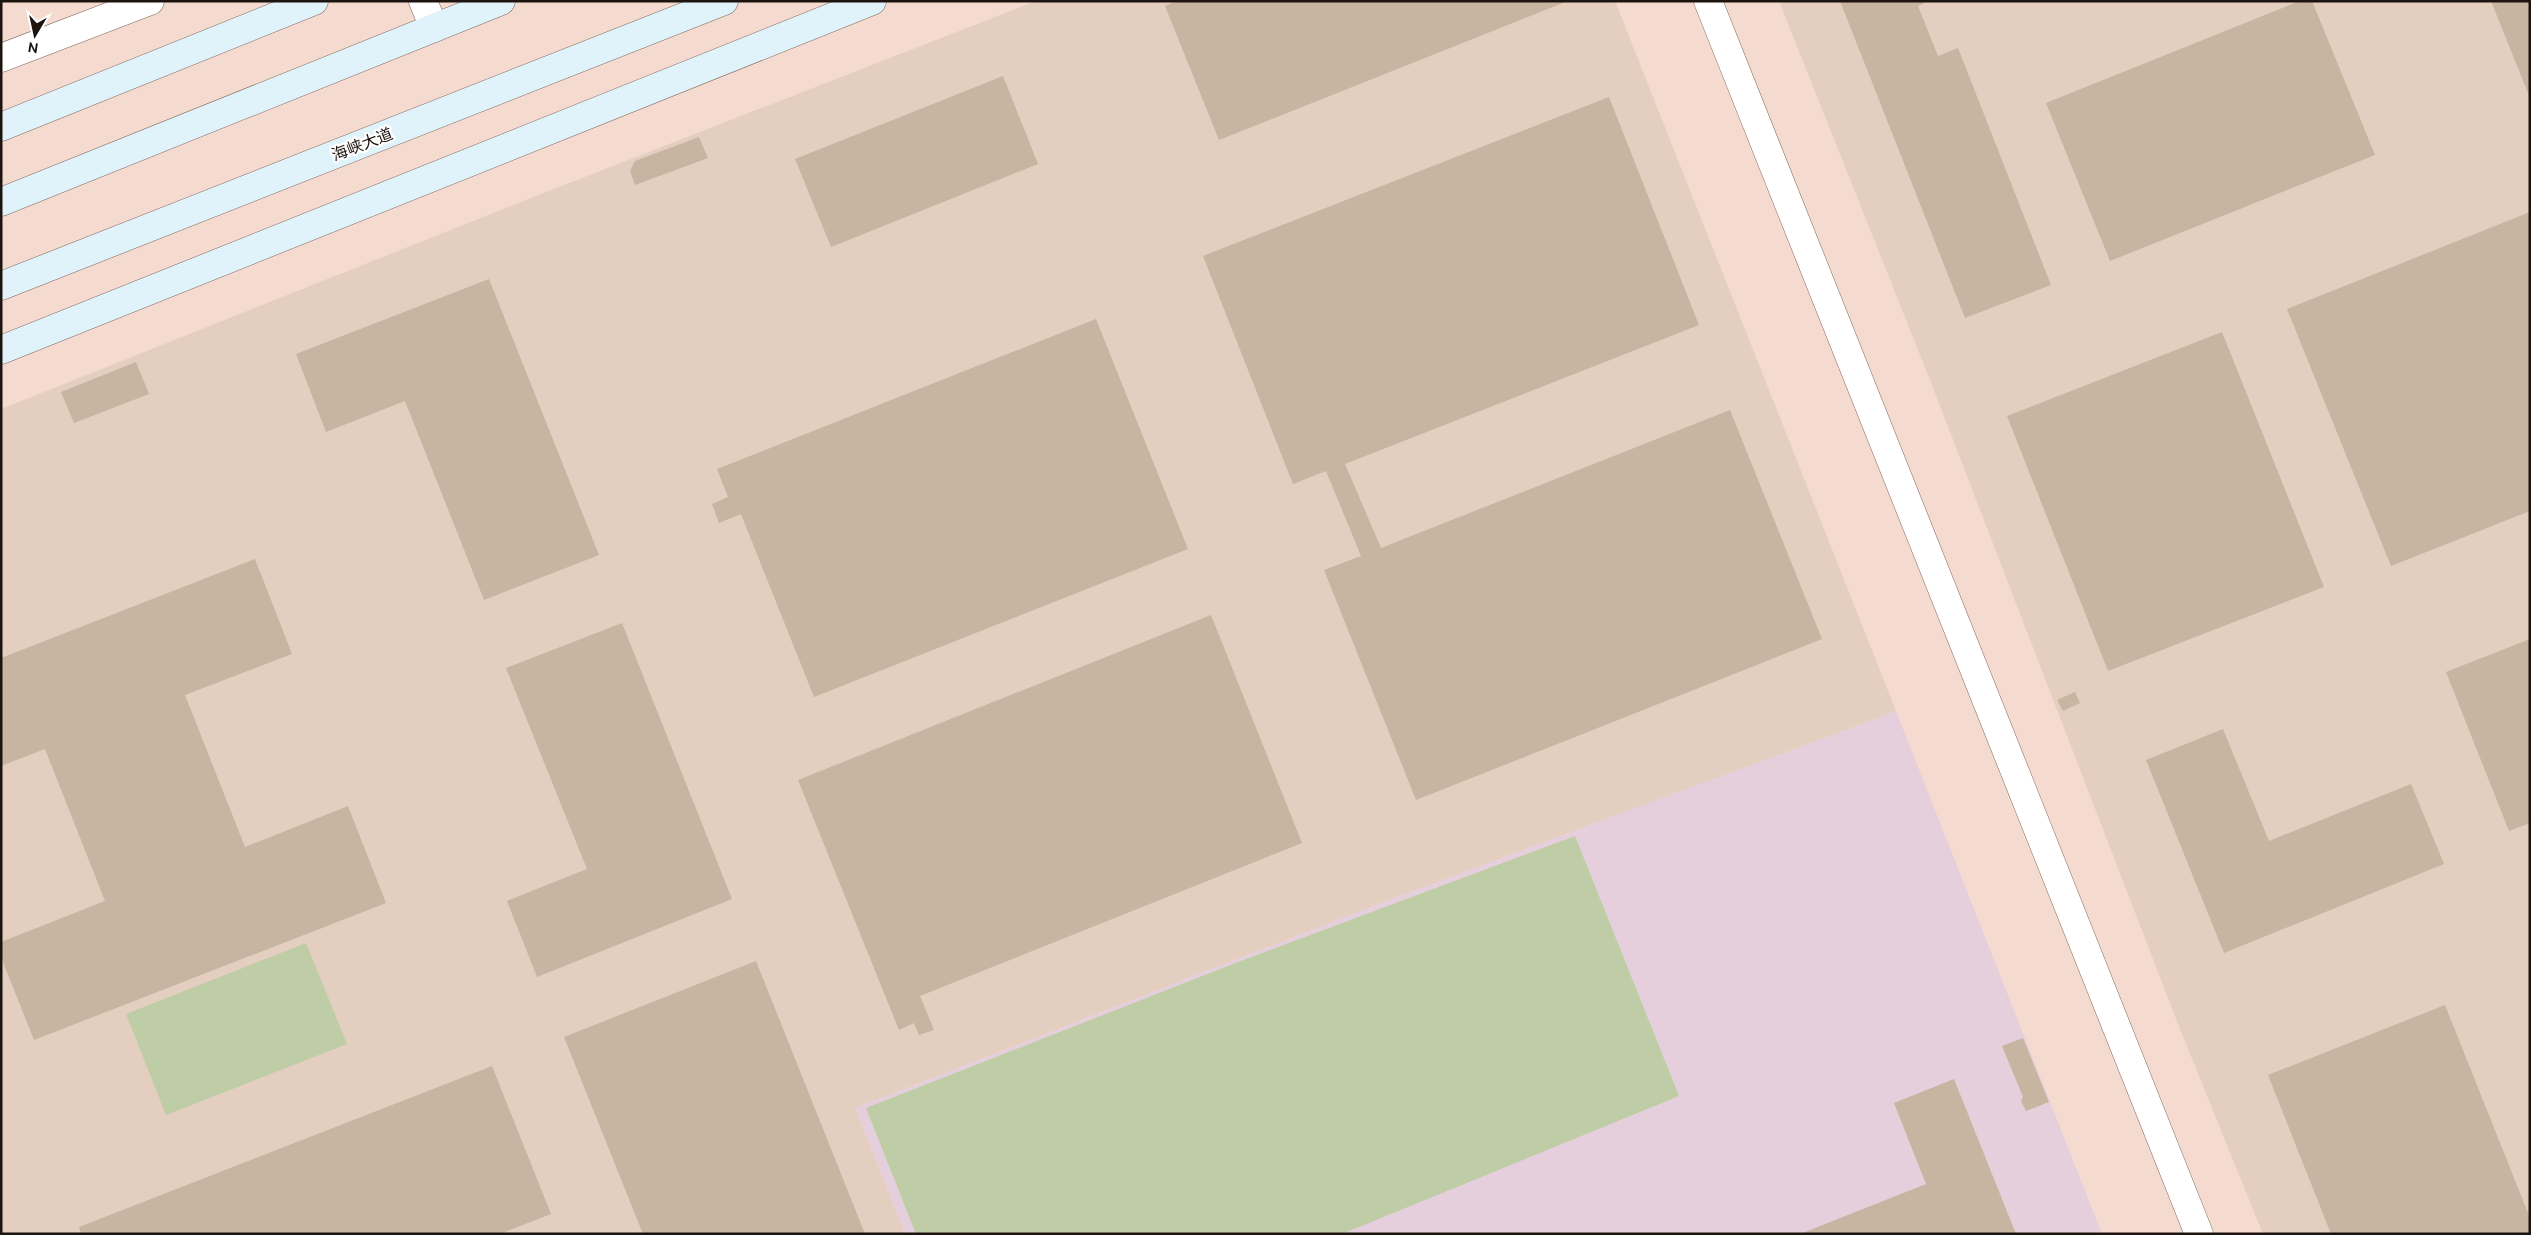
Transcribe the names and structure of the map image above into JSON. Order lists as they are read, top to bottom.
{
  "streets": {
    "main road": ["海峡大道"]
  },
  "north": "bottom"
}
